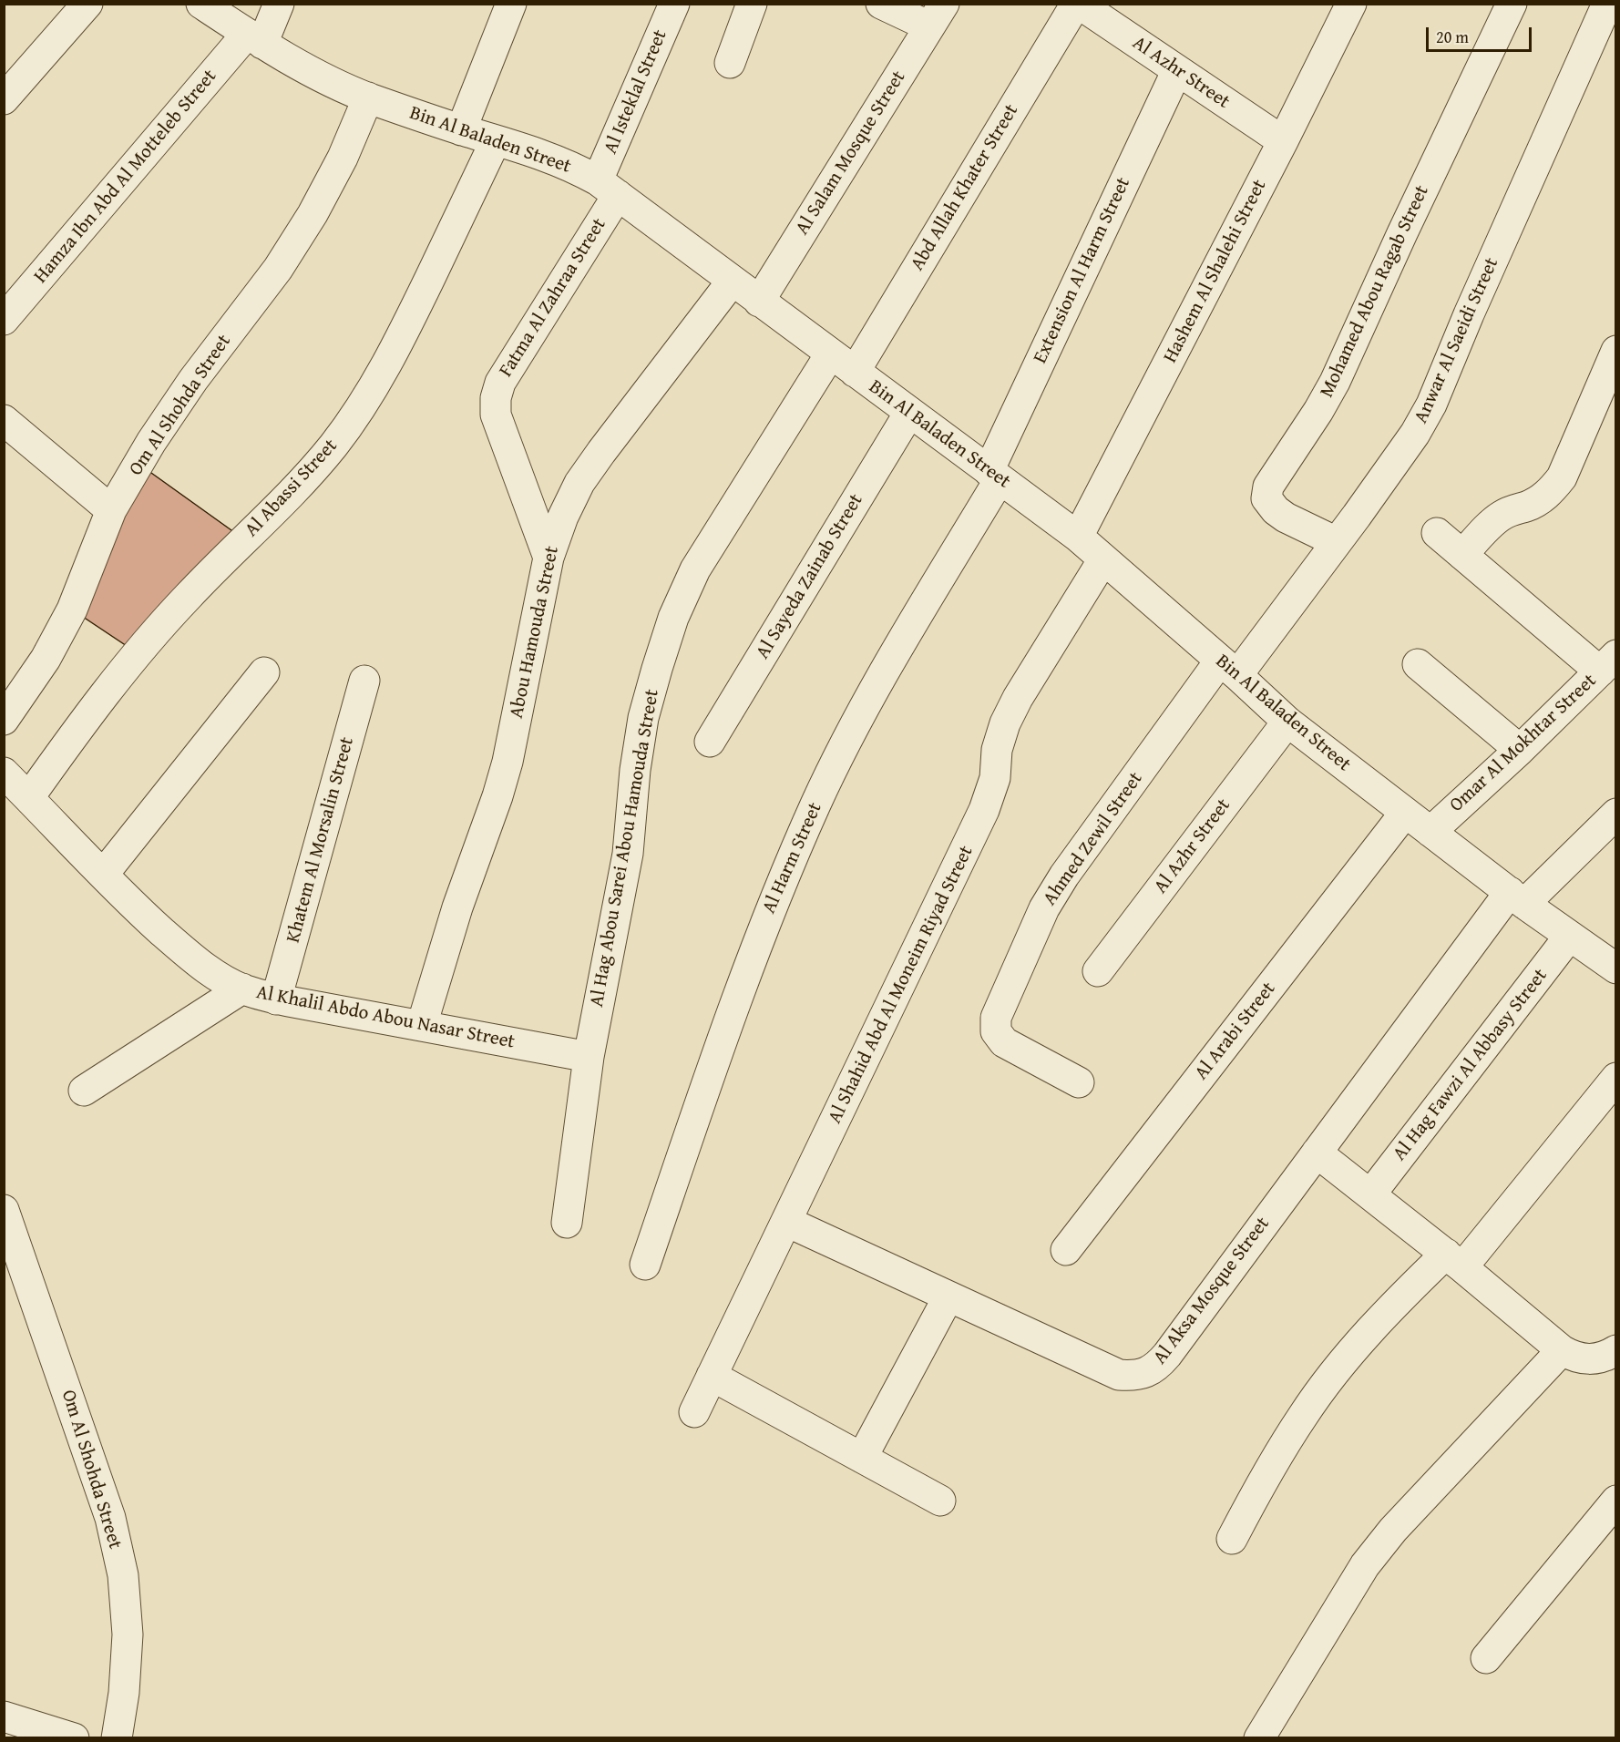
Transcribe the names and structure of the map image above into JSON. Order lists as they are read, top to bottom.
{
  "streets": {
    "street": [
      "Al Azhr Street",
      "Al Isteklal Street",
      "Bin Al Baladen Street",
      "Al Salam Mosque Street",
      "Hamza Ibn Abd Al Motteleb Street",
      "Abd Allah Khater Street",
      "Extension Al Harm Street",
      "Hashem Al Shalehi Street",
      "Mohamed Abou Ragab Street",
      "Fatma Al Zahraa Street",
      "Anwar Al Saeidi Street",
      "Om Al Shohda Street",
      "Al Abassi Street",
      "Al Sayeda Zainab Street",
      "Abou Hamouda Street",
      "Omar Al Mokhtar Street",
      "Ahmed Zewil Street",
      "Khatem Al Morsalin Street",
      "Al Hag Abou Sarei Abou Hamouda Street",
      "Al Harm Street",
      "Al Shahid Abd Al Moneim Riyad Street",
      "Al Khalil Abdo Abou Nasar Street",
      "Al Arabi Street",
      "Al Hag Fawzi Al Abbasy Street",
      "Al Aksa Mosque Street"
    ]
  },
  "crossings": [
    ["Al Azhr Street", "Bin Al Baladen Street"],
    ["Al Azhr Street", "Abd Allah Khater Street"],
    ["Al Azhr Street", "Extension Al Harm Street"],
    ["Al Azhr Street", "Hashem Al Shalehi Street"],
    ["Al Isteklal Street", "Bin Al Baladen Street"],
    ["Al Isteklal Street", "Fatma Al Zahraa Street"],
    ["Bin Al Baladen Street", "Al Salam Mosque Street"],
    ["Bin Al Baladen Street", "Hamza Ibn Abd Al Motteleb Street"],
    ["Bin Al Baladen Street", "Abd Allah Khater Street"],
    ["Bin Al Baladen Street", "Extension Al Harm Street"],
    ["Bin Al Baladen Street", "Hashem Al Shalehi Street"],
    ["Bin Al Baladen Street", "Fatma Al Zahraa Street"],
    ["Bin Al Baladen Street", "Anwar Al Saeidi Street"],
    ["Bin Al Baladen Street", "Om Al Shohda Street"],
    ["Bin Al Baladen Street", "Al Abassi Street"],
    ["Bin Al Baladen Street", "Al Sayeda Zainab Street"],
    ["Bin Al Baladen Street", "Abou Hamouda Street"],
    ["Bin Al Baladen Street", "Omar Al Mokhtar Street"],
    ["Bin Al Baladen Street", "Ahmed Zewil Street"],
    ["Bin Al Baladen Street", "Al Hag Abou Sarei Abou Hamouda Street"],
    ["Bin Al Baladen Street", "Al Harm Street"],
    ["Bin Al Baladen Street", "Al Shahid Abd Al Moneim Riyad Street"],
    ["Bin Al Baladen Street", "Al Arabi Street"],
    ["Bin Al Baladen Street", "Al Hag Fawzi Al Abbasy Street"],
    ["Bin Al Baladen Street", "Al Aksa Mosque Street"],
    ["Extension Al Harm Street", "Al Harm Street"],
    ["Mohamed Abou Ragab Street", "Anwar Al Saeidi Street"],
    ["Fatma Al Zahraa Street", "Abou Hamouda Street"],
    ["Anwar Al Saeidi Street", "Ahmed Zewil Street"],
    ["Al Abassi Street", "Al Khalil Abdo Abou Nasar Street"],
    ["Abou Hamouda Street", "Al Khalil Abdo Abou Nasar Street"],
    ["Khatem Al Morsalin Street", "Al Khalil Abdo Abou Nasar Street"],
    ["Al Hag Abou Sarei Abou Hamouda Street", "Al Khalil Abdo Abou Nasar Street"],
    ["Al Shahid Abd Al Moneim Riyad Street", "Al Aksa Mosque Street"]
  ],
  "scale_bar": "20 m"
}
